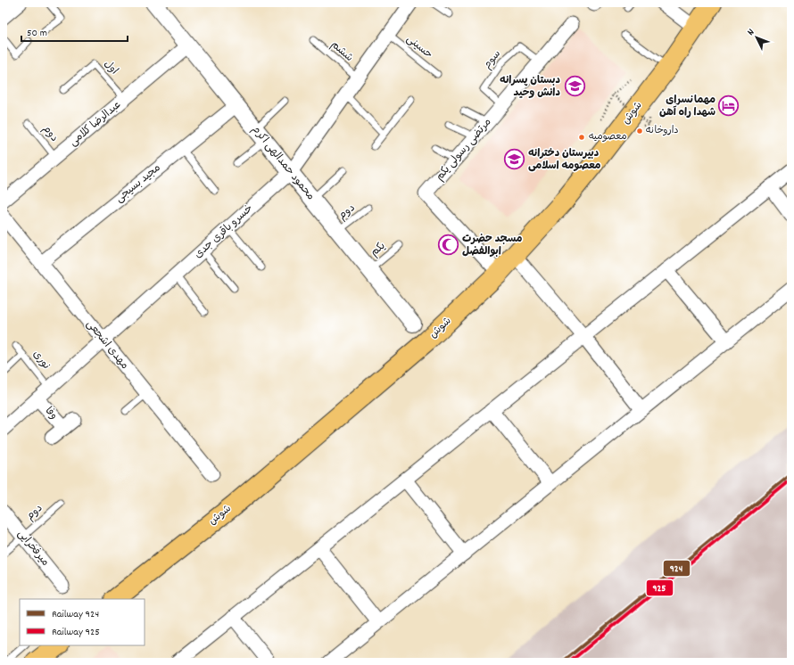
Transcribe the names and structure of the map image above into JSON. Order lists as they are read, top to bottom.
{
  "streets": {
    "main road": ["شوش"],
    "street": [
      "عبدالرضا کلامی",
      "مرتضی رسولی یکم",
      "محمود حمدالهی اکرم",
      "مجید بسیجی",
      "خسرو باقری جدی",
      "مهدی اشجعی",
      "وفا",
      "میرفخرایی"
    ],
    "lane": [
      "حسینی",
      "ششم",
      "سوم",
      "اول",
      "دوم",
      "یکم",
      "نوری"
    ]
  },
  "crossings": [
    ["حسینی", "خسرو باقری جدی"],
    ["ششم", "خسرو باقری جدی"],
    ["سوم", "مرتضی رسولی یکم"],
    ["اول", "عبدالرضا کلامی"],
    ["شوش", "مرتضی رسولی یکم"],
    ["عبدالرضا کلامی", "دوم"],
    ["عبدالرضا کلامی", "محمود حمدالهی اکرم"],
    ["دوم", "محمود حمدالهی اکرم"],
    ["دوم", "میرفخرایی"],
    ["محمود حمدالهی اکرم", "مجید بسیجی"],
    ["محمود حمدالهی اکرم", "خسرو باقری جدی"],
    ["محمود حمدالهی اکرم", "یکم"],
    ["مجید بسیجی", "مهدی اشجعی"],
    ["خسرو باقری جدی", "مهدی اشجعی"],
    ["خسرو باقری جدی", "نوری"],
    ["خسرو باقری جدی", "وفا"]
  ],
  "places": {
    "school or university": ["دبستان پسرانه دانش وحید", "دبیرستان دخترانه معصومه اسلامی"],
    "hotel": ["مهمانسرای شهدا راه آهن"],
    "other": ["داروخانه", "معصومیه"],
    "mosque": ["مسجد حضرت ابوالفضل"]
  },
  "lines": ["rail line 924", "rail line 925"],
  "legend": ["Railway 924", "Railway 925"],
  "scale_bar": "50 m",
  "north": "top left"
}
